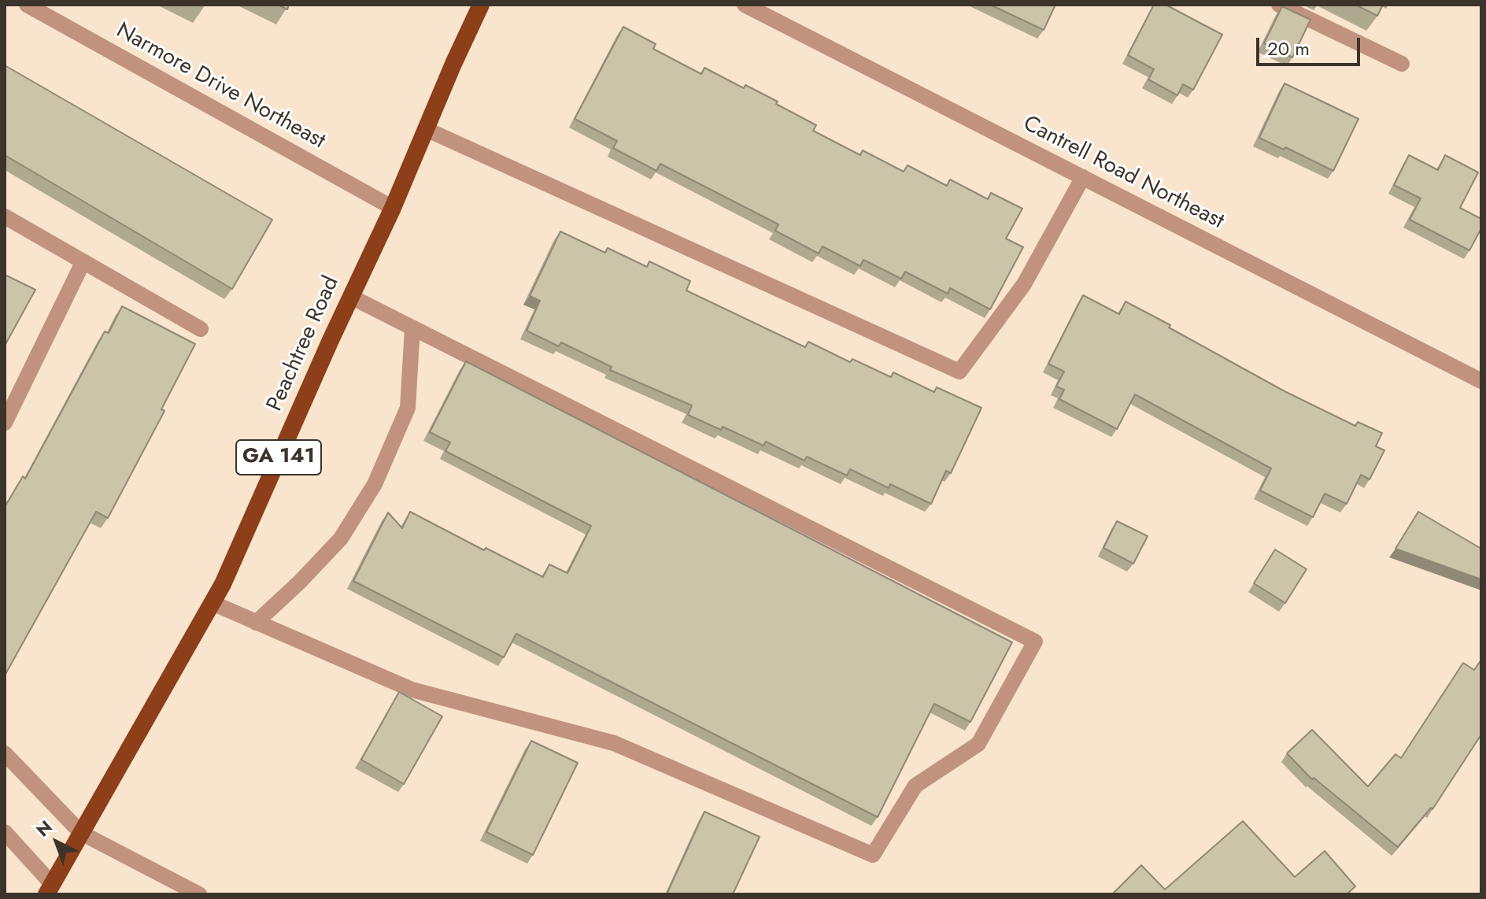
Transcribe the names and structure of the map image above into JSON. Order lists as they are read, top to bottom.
{
  "streets": {
    "highway": ["Peachtree Road", "GA 141"],
    "street": ["Narmore Drive Northeast", "Cantrell Road Northeast"]
  },
  "crossings": [
    ["Narmore Drive Northeast", "Peachtree Road"]
  ],
  "scale_bar": "20 m",
  "north": "top left"
}
